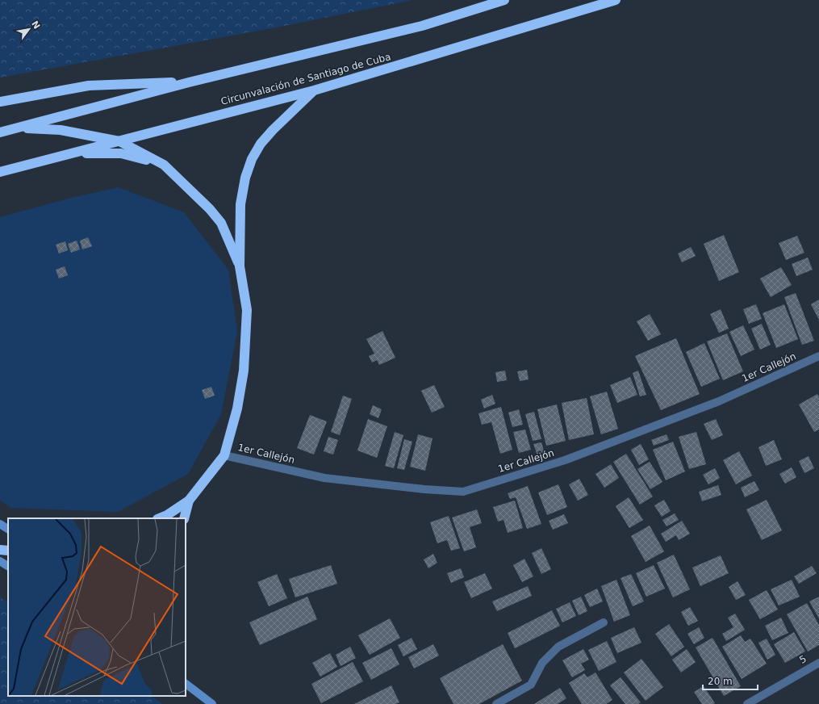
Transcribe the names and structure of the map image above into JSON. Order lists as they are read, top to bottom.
{
  "streets": {
    "highway": ["Circunvalación de Santiago de Cuba"],
    "street": ["1er Callejón", "5"]
  },
  "scale_bar": "20 m",
  "north": "top right"
}
